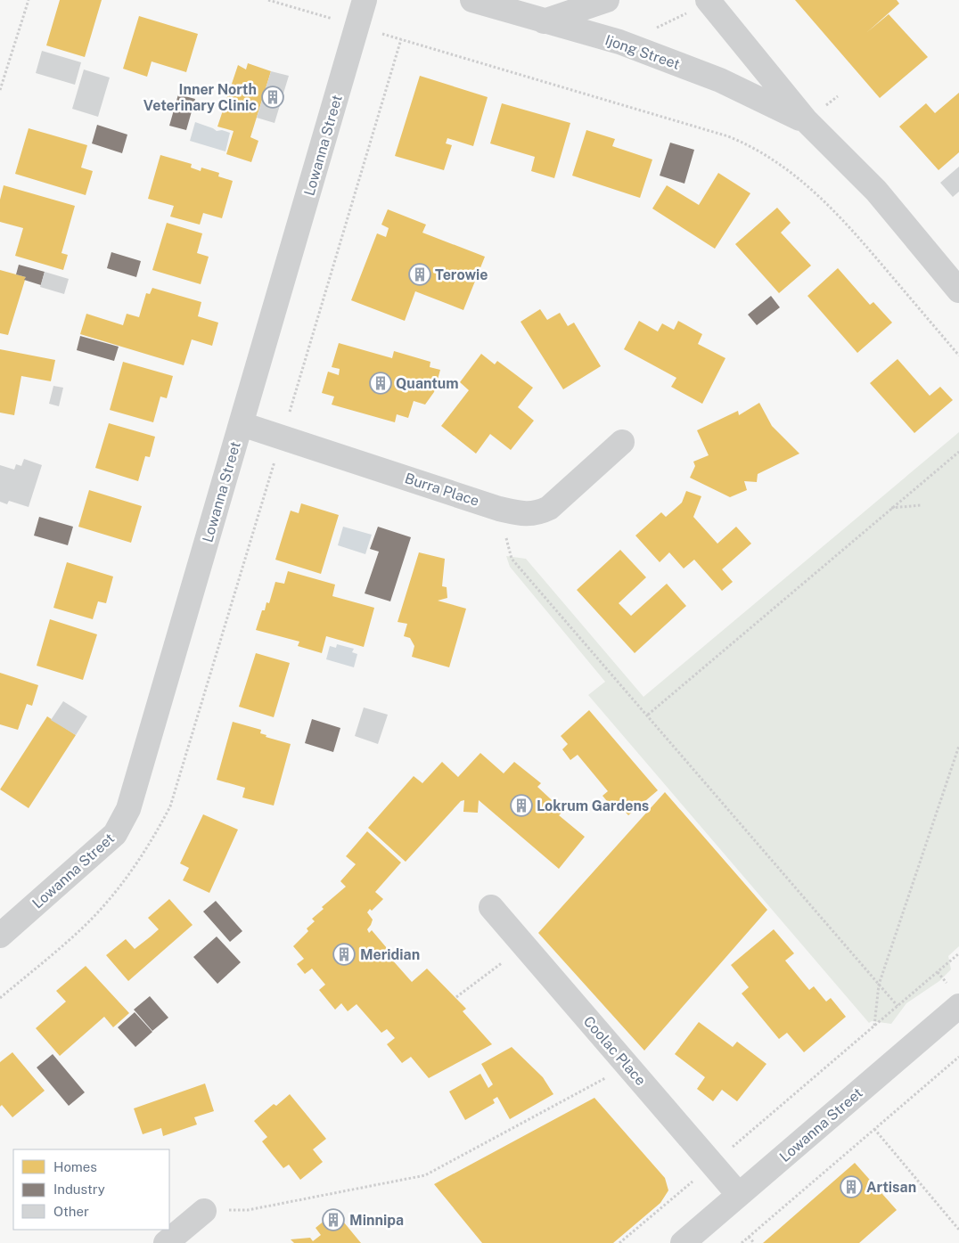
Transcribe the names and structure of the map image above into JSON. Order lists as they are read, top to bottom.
{
  "streets": {
    "street": [
      "Ijong Street",
      "Lowanna Street",
      "Burra Place",
      "Coolac Place"
    ]
  },
  "crossings": [
    ["Lowanna Street", "Burra Place"],
    ["Lowanna Street", "Coolac Place"]
  ],
  "places": {
    "building": [
      "Inner North Veterinary Clinic",
      "Terowie",
      "Quantum",
      "Lokrum Gardens",
      "Meridian",
      "Artisan",
      "Minnipa"
    ]
  },
  "legend": ["Homes", "Industry", "Other"]
}
